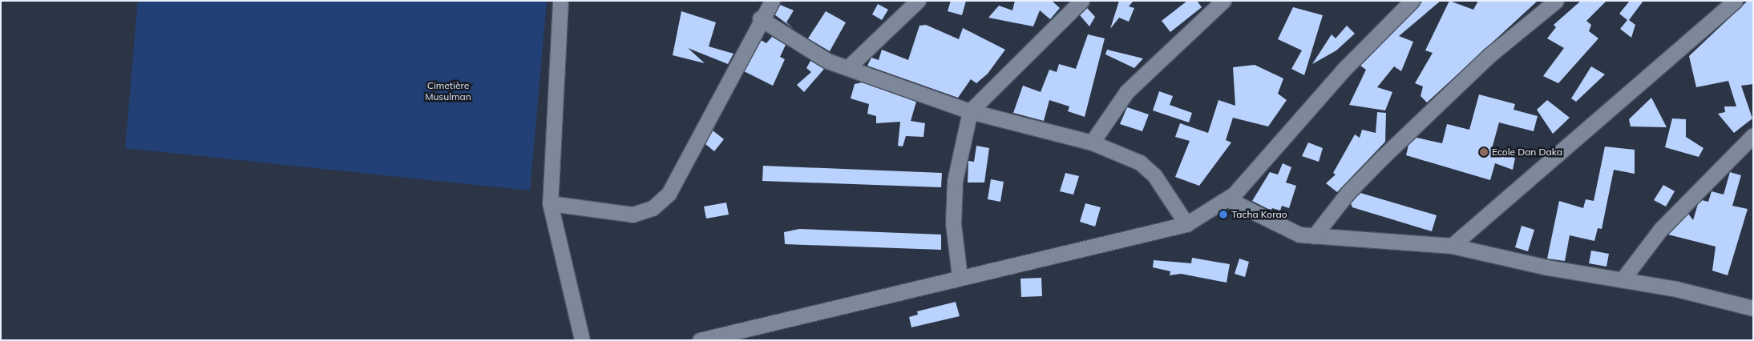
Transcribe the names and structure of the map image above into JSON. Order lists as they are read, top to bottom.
{
  "parks": ["Cimetière Musulman"],
  "places": ["Ecole Dan Daka", "Tacha Korao"]
}
